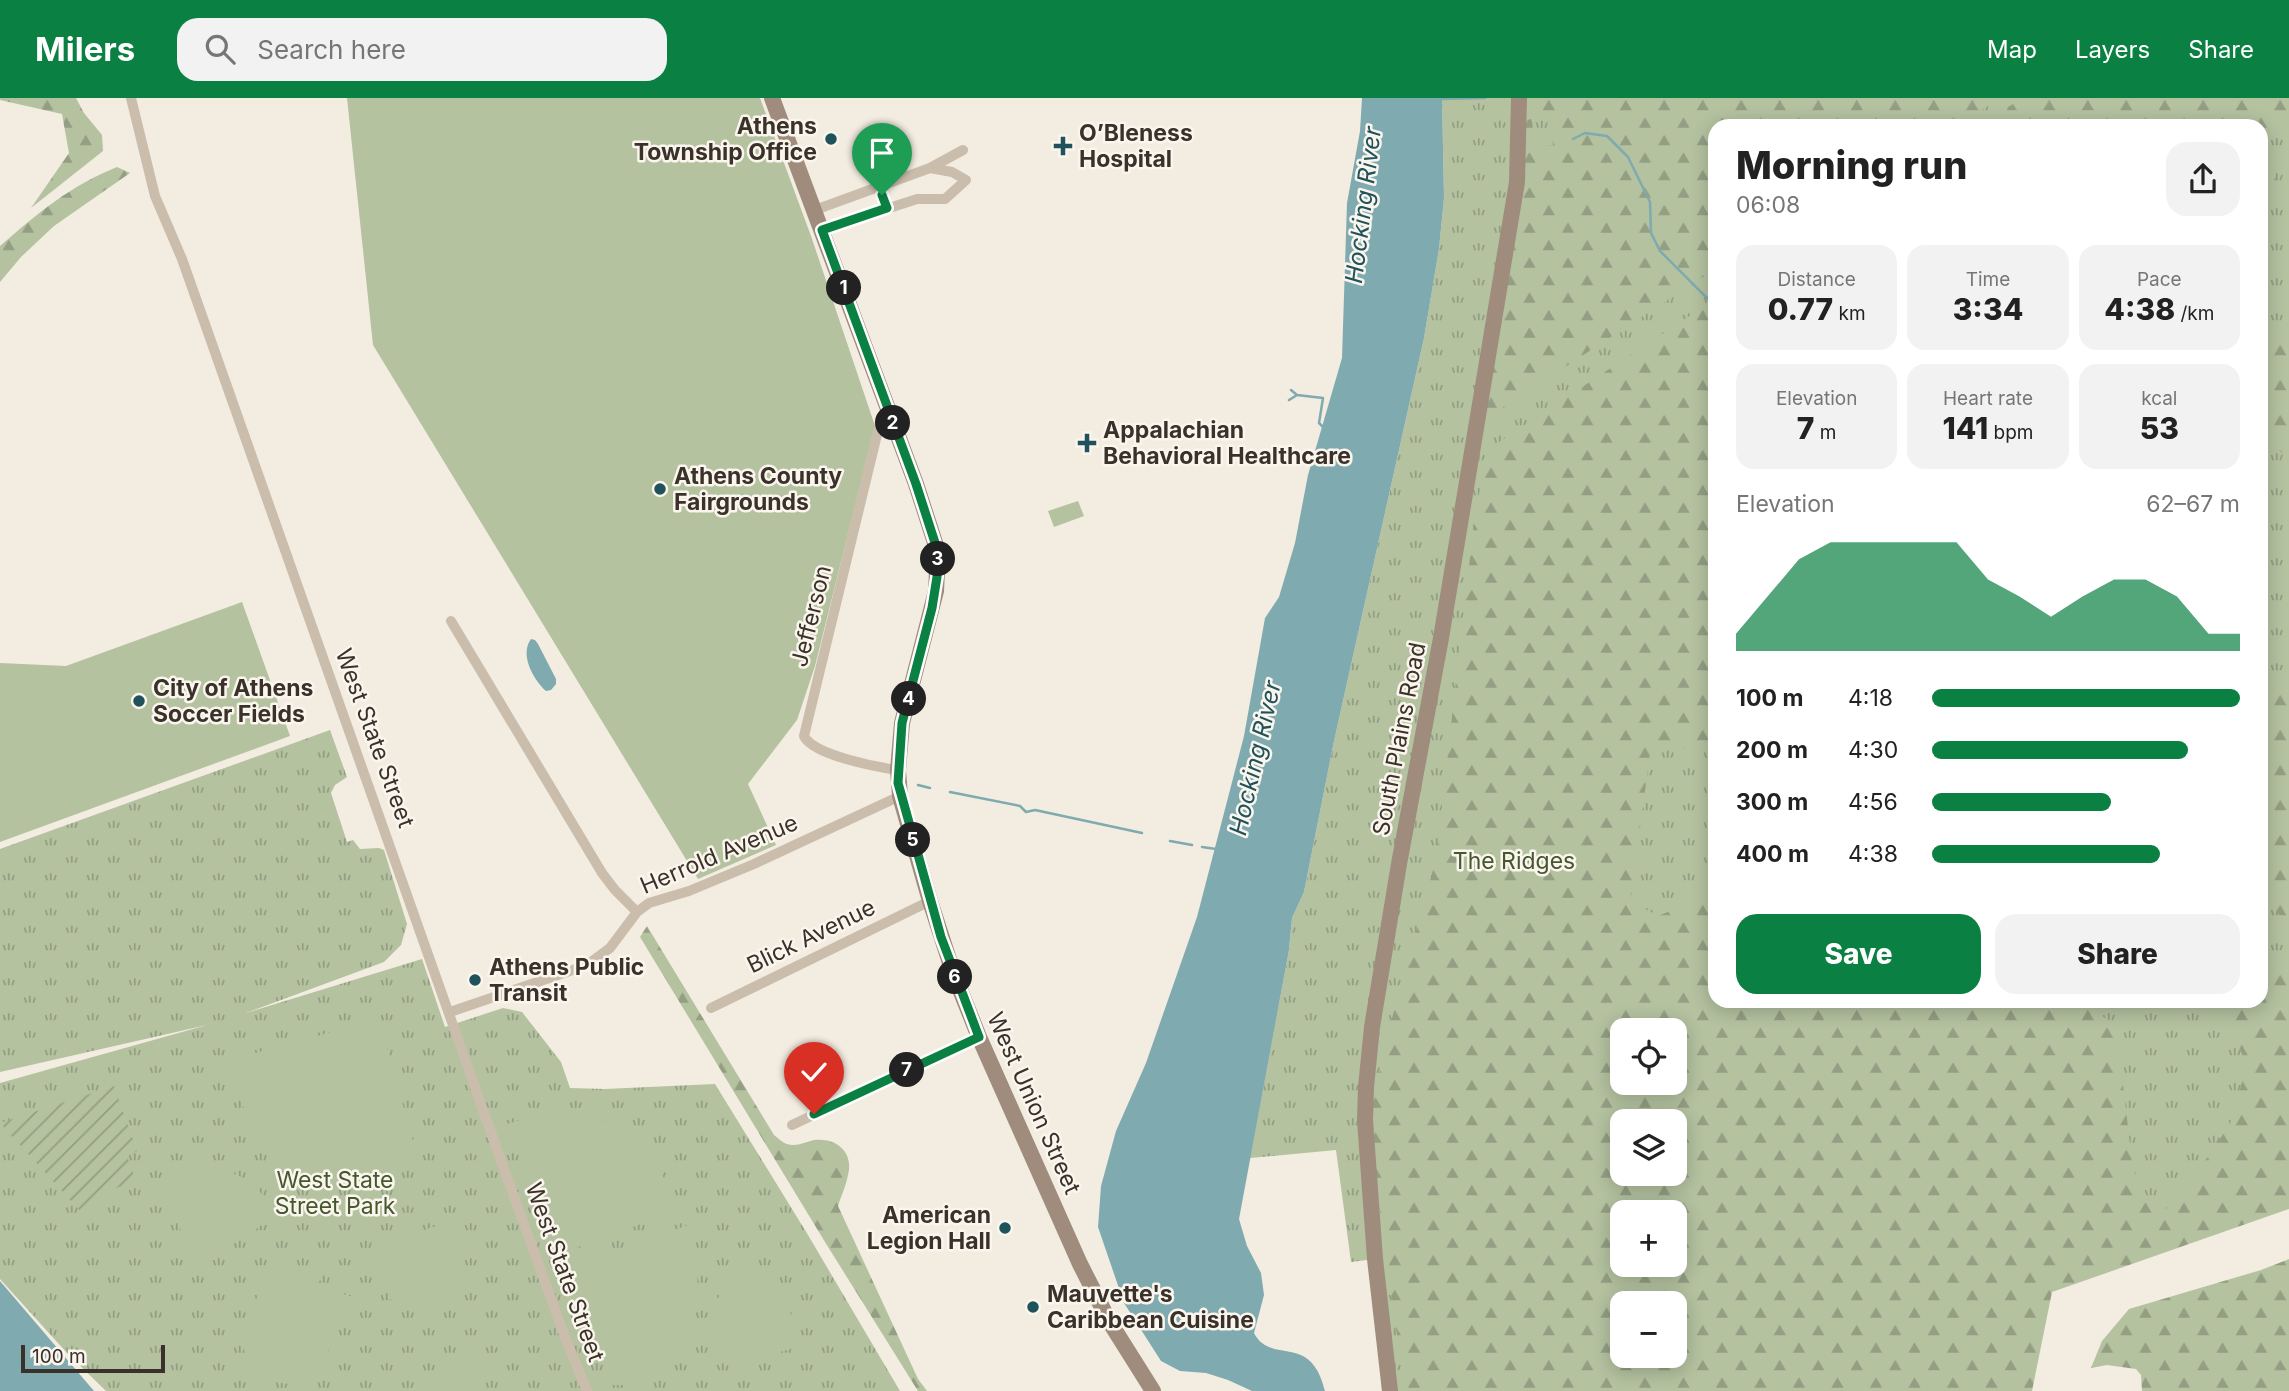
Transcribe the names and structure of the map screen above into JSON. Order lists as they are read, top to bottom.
{
  "streets": {
    "main road": ["South Plains Road", "West Union Street"],
    "street": [
      "Jefferson",
      "West State Street",
      "Herrold Avenue",
      "Blick Avenue"
    ]
  },
  "crossings": [
    ["Jefferson", "West Union Street"],
    ["West State Street", "Herrold Avenue"],
    ["Herrold Avenue", "West Union Street"],
    ["Blick Avenue", "West Union Street"]
  ],
  "water": ["Hocking River"],
  "parks": ["The Ridges", "West State Street Park"],
  "places": {
    "other": [
      "Athens Township Office",
      "Athens County Fairgrounds",
      "City of Athens Soccer Fields",
      "Athens Public Transit",
      "American Legion Hall",
      "Mauvette's Caribbean Cuisine"
    ],
    "health": ["O’Bleness Hospital", "Appalachian Behavioral Healthcare"]
  },
  "scale_bar": "100 m",
  "page": {
    "header": "Milers",
    "search": "Search here",
    "nav": ["Map", "Layers", "Share"],
    "heading": ["Morning run", "06:08"],
    "stats": [
      ["Distance", "0.77 km"],
      ["Time", "3:34"],
      ["Pace", "4:38 /km"],
      ["Elevation", "7 m"],
      ["Heart rate", "141 bpm"],
      ["kcal", "53"]
    ],
    "pins": [
      "1",
      "2",
      "3",
      "4",
      "5",
      "6",
      "7"
    ],
    "chart": ["Elevation", "62–67 m"],
    "list": [
      {
        "name": "100 m",
        "note": "4:18"
      },
      {
        "name": "200 m",
        "note": "4:30"
      },
      {
        "name": "300 m",
        "note": "4:56"
      },
      {
        "name": "400 m",
        "note": "4:38"
      }
    ],
    "buttons": ["Save", "Share"],
    "map_buttons": ["+", "−"],
    "scale": "100 m"
  }
}
